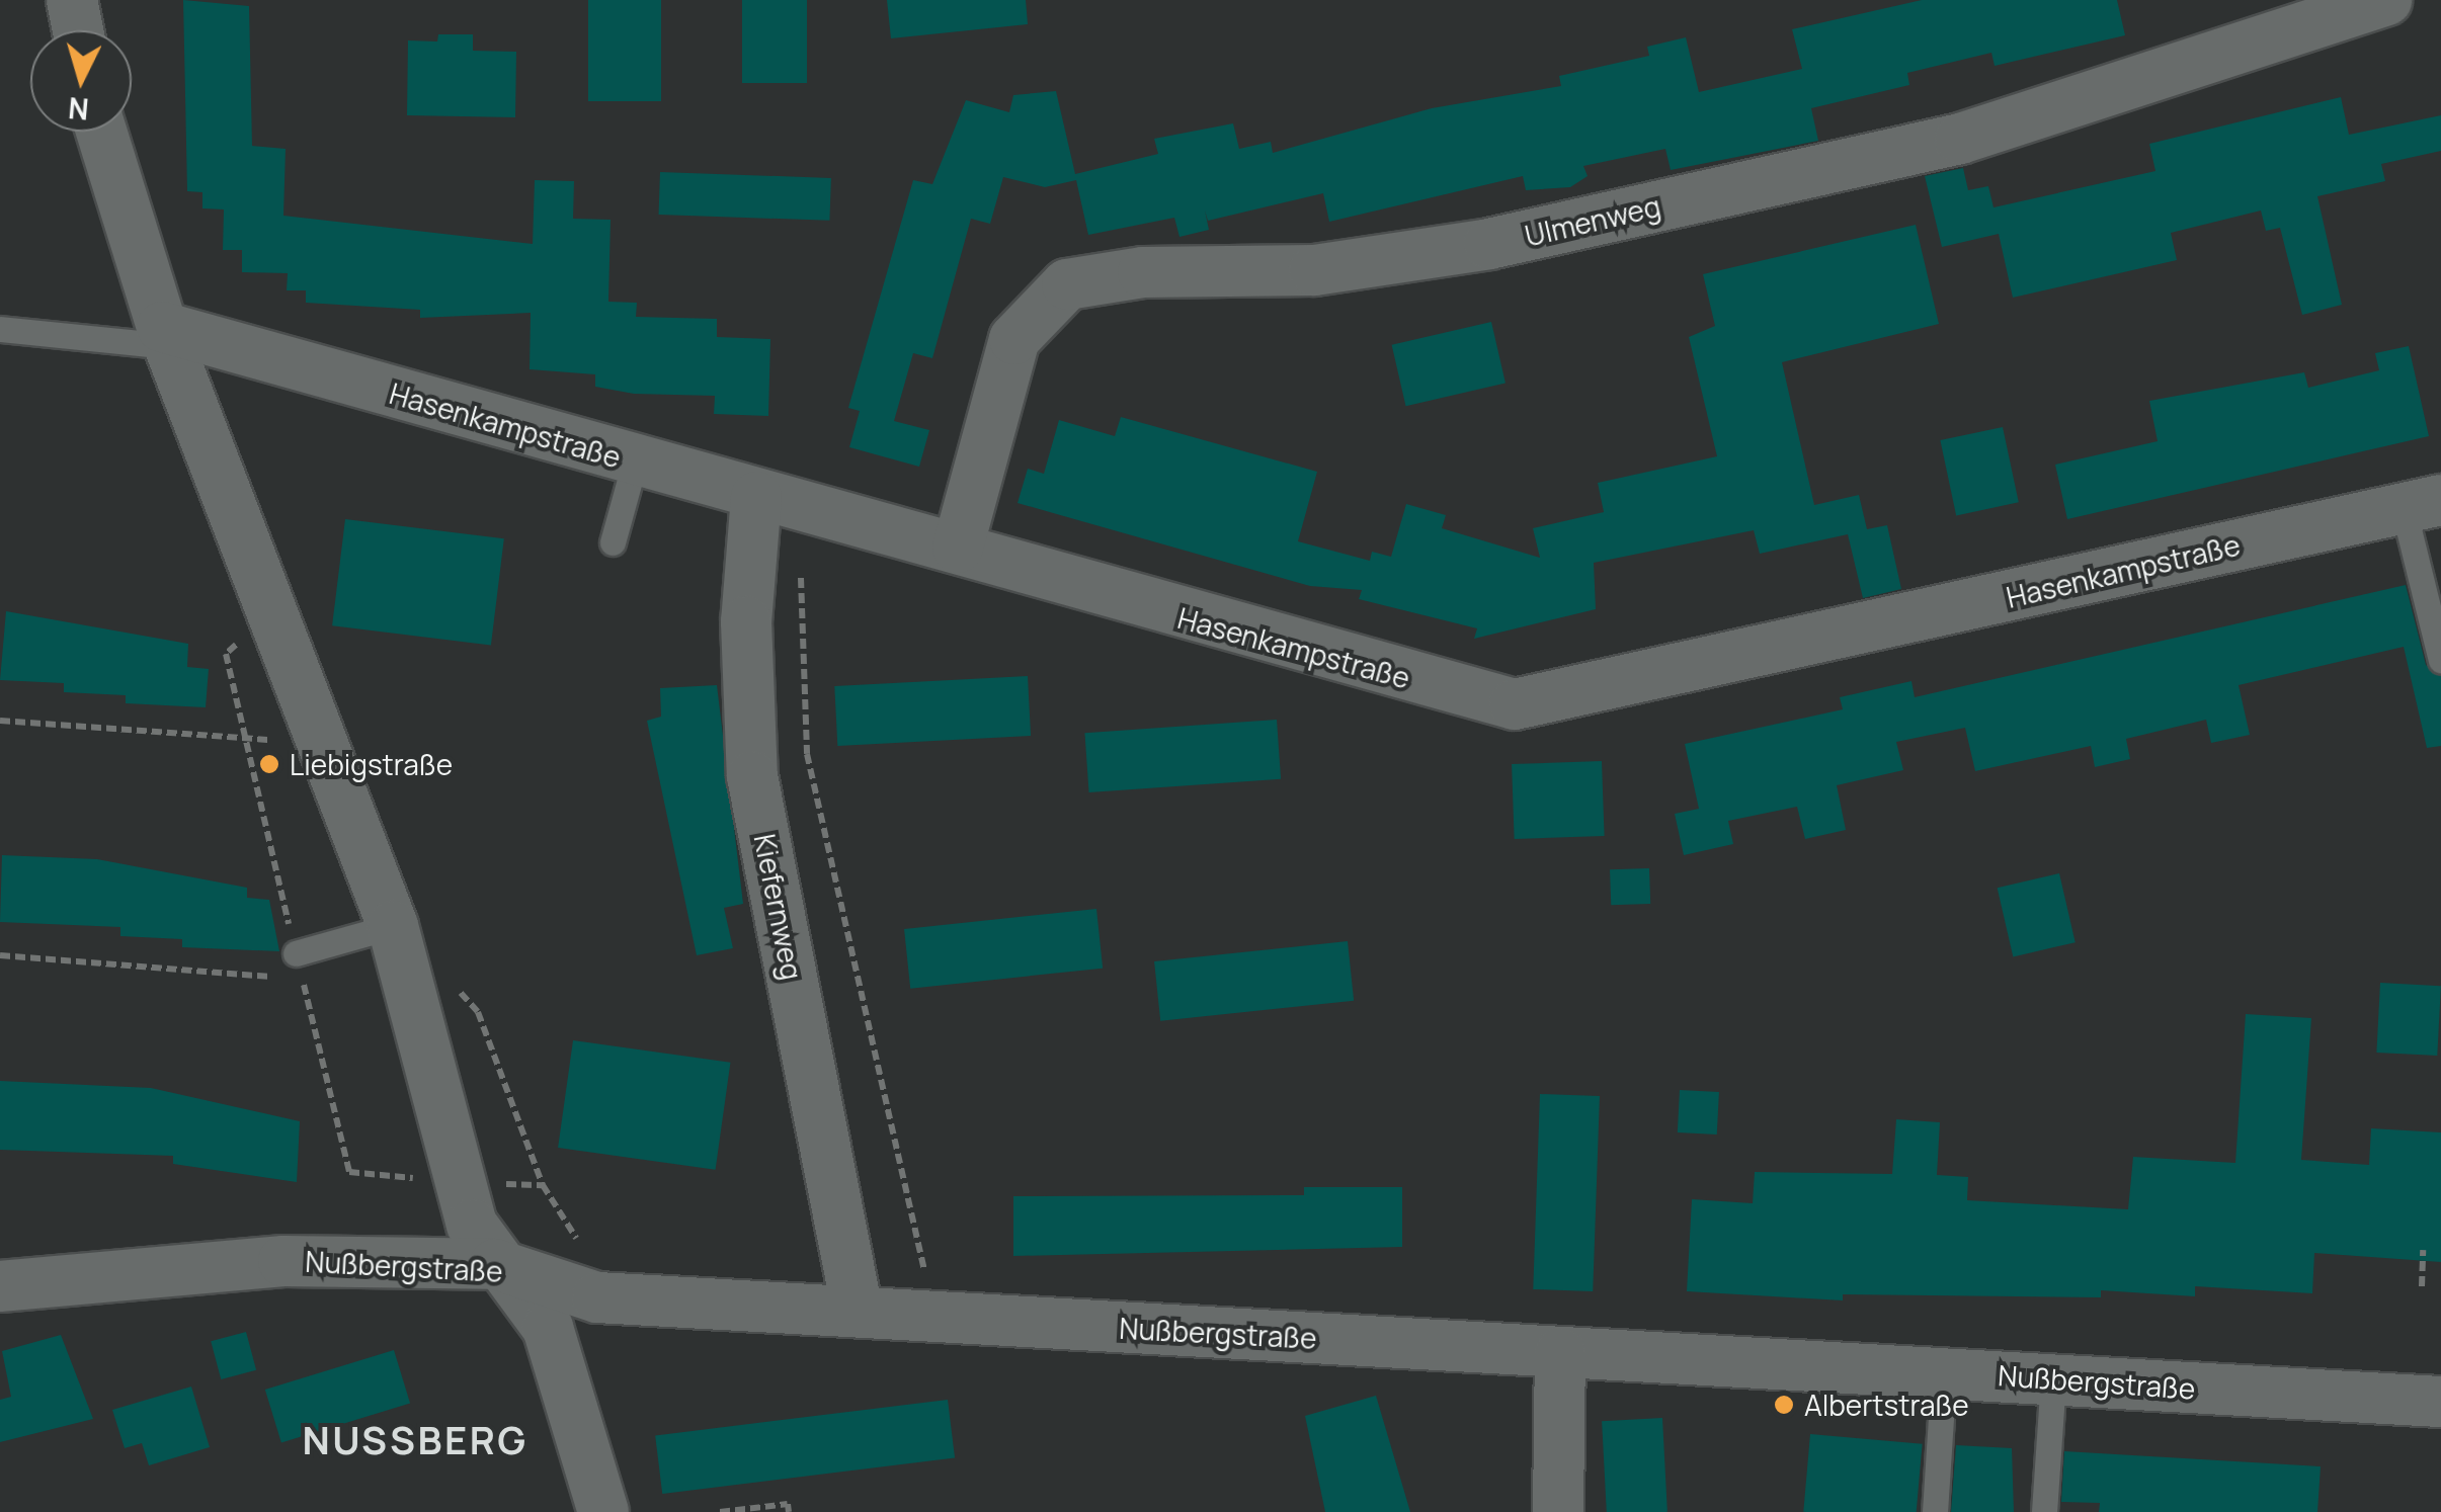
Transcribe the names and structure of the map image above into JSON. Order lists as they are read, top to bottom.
{
  "streets": {
    "street": [
      "Ulmenweg",
      "Hasenkampstraße",
      "Kiefernweg",
      "Nußbergstraße"
    ]
  },
  "crossings": [
    ["Ulmenweg", "Hasenkampstraße"],
    ["Hasenkampstraße", "Kiefernweg"],
    ["Kiefernweg", "Nußbergstraße"]
  ],
  "districts": ["NUSSBERG"],
  "places": ["Liebigstraße", "Albertstraße"],
  "north": "bottom"
}
